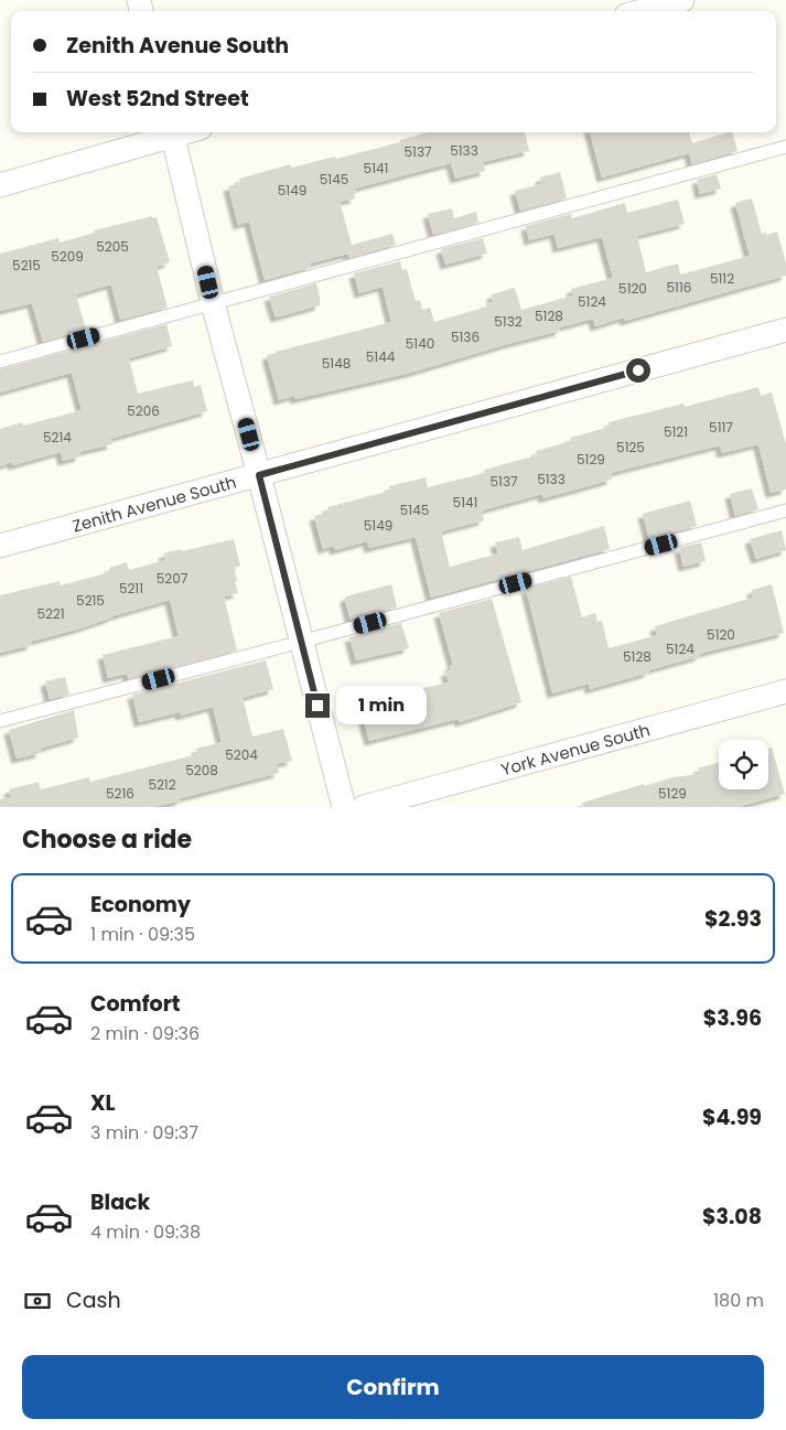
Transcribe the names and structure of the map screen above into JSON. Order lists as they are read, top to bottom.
{
  "streets": {
    "street": ["Zenith Avenue South", "York Avenue South"]
  },
  "house_numbers": [
    "5133",
    "5137",
    "5141",
    "5145",
    "5149",
    "5205",
    "5209",
    "5215",
    "5112",
    "5116",
    "5120",
    "5124",
    "5128",
    "5132",
    "5136",
    "5140",
    "5144",
    "5148",
    "5206",
    "5117",
    "5121",
    "5214",
    "5125",
    "5129",
    "5133",
    "5137",
    "5141",
    "5145",
    "5149",
    "5207",
    "5211",
    "5215",
    "5221",
    "5120",
    "5124",
    "5128",
    "5204",
    "5208",
    "5212",
    "5216",
    "5129"
  ],
  "page": {
    "banner": ["Zenith Avenue South", "West 52nd Street"],
    "bubble": "1 min",
    "heading": "Choose a ride",
    "list": [
      {
        "name": "Economy",
        "note": "1 min · 09:35",
        "value": "$2.93"
      },
      {
        "name": "Comfort",
        "note": "2 min · 09:36",
        "value": "$3.96"
      },
      {
        "name": "XL",
        "note": "3 min · 09:37",
        "value": "$4.99"
      },
      {
        "name": "Black",
        "note": "4 min · 09:38",
        "value": "$3.08"
      }
    ],
    "pay": ["Cash", "180 m"],
    "buttons": "Confirm"
  }
}
